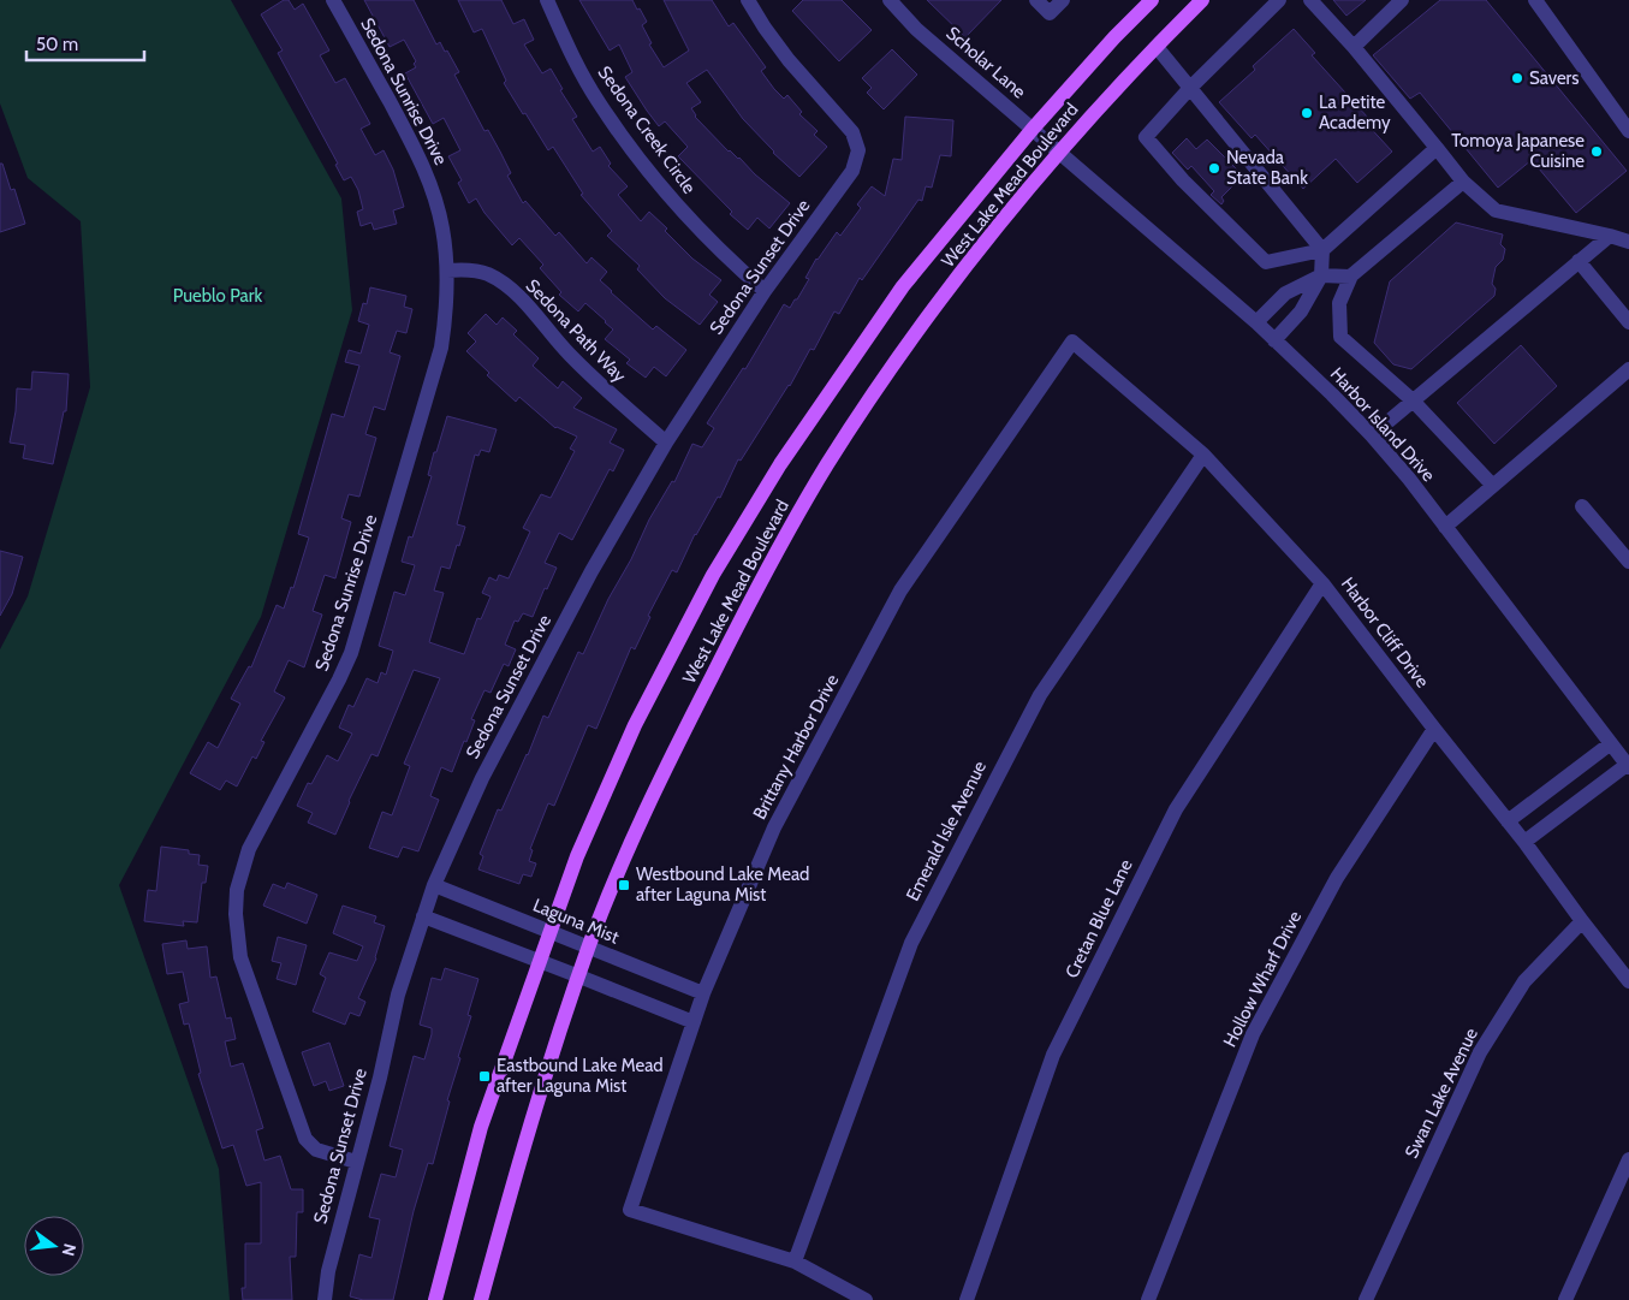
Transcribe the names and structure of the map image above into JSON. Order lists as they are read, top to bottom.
{
  "streets": {
    "main road": ["West Lake Mead Boulevard"],
    "street": [
      "Scholar Lane",
      "Sedona Sunrise Drive",
      "Sedona Creek Circle",
      "Sedona Sunset Drive",
      "Sedona Path Way",
      "Harbor Island Drive",
      "Harbor Cliff Drive",
      "Brittany Harbor Drive",
      "Emerald Isle Avenue",
      "Cretan Blue Lane",
      "Laguna Mist",
      "Hollow Wharf Drive",
      "Swan Lake Avenue"
    ]
  },
  "crossings": [
    ["Scholar Lane", "West Lake Mead Boulevard"],
    ["Scholar Lane", "Harbor Island Drive"],
    ["Sedona Sunrise Drive", "Sedona Sunset Drive"],
    ["Sedona Sunrise Drive", "Sedona Path Way"],
    ["Sedona Creek Circle", "Sedona Sunset Drive"],
    ["West Lake Mead Boulevard", "Harbor Island Drive"],
    ["West Lake Mead Boulevard", "Laguna Mist"],
    ["Sedona Sunset Drive", "Sedona Path Way"],
    ["Sedona Sunset Drive", "Laguna Mist"],
    ["Harbor Cliff Drive", "Brittany Harbor Drive"],
    ["Harbor Cliff Drive", "Emerald Isle Avenue"],
    ["Harbor Cliff Drive", "Cretan Blue Lane"],
    ["Harbor Cliff Drive", "Hollow Wharf Drive"],
    ["Harbor Cliff Drive", "Swan Lake Avenue"],
    ["Brittany Harbor Drive", "Emerald Isle Avenue"],
    ["Brittany Harbor Drive", "Laguna Mist"]
  ],
  "parks": ["Pueblo Park"],
  "places": {
    "other": [
      "Savers",
      "La Petite Academy",
      "Tomoya Japanese Cuisine",
      "Nevada State Bank"
    ],
    "transit": ["Westbound Lake Mead after Laguna Mist", "Eastbound Lake Mead after Laguna Mist"]
  },
  "scale_bar": "50 m",
  "north": "right"
}
